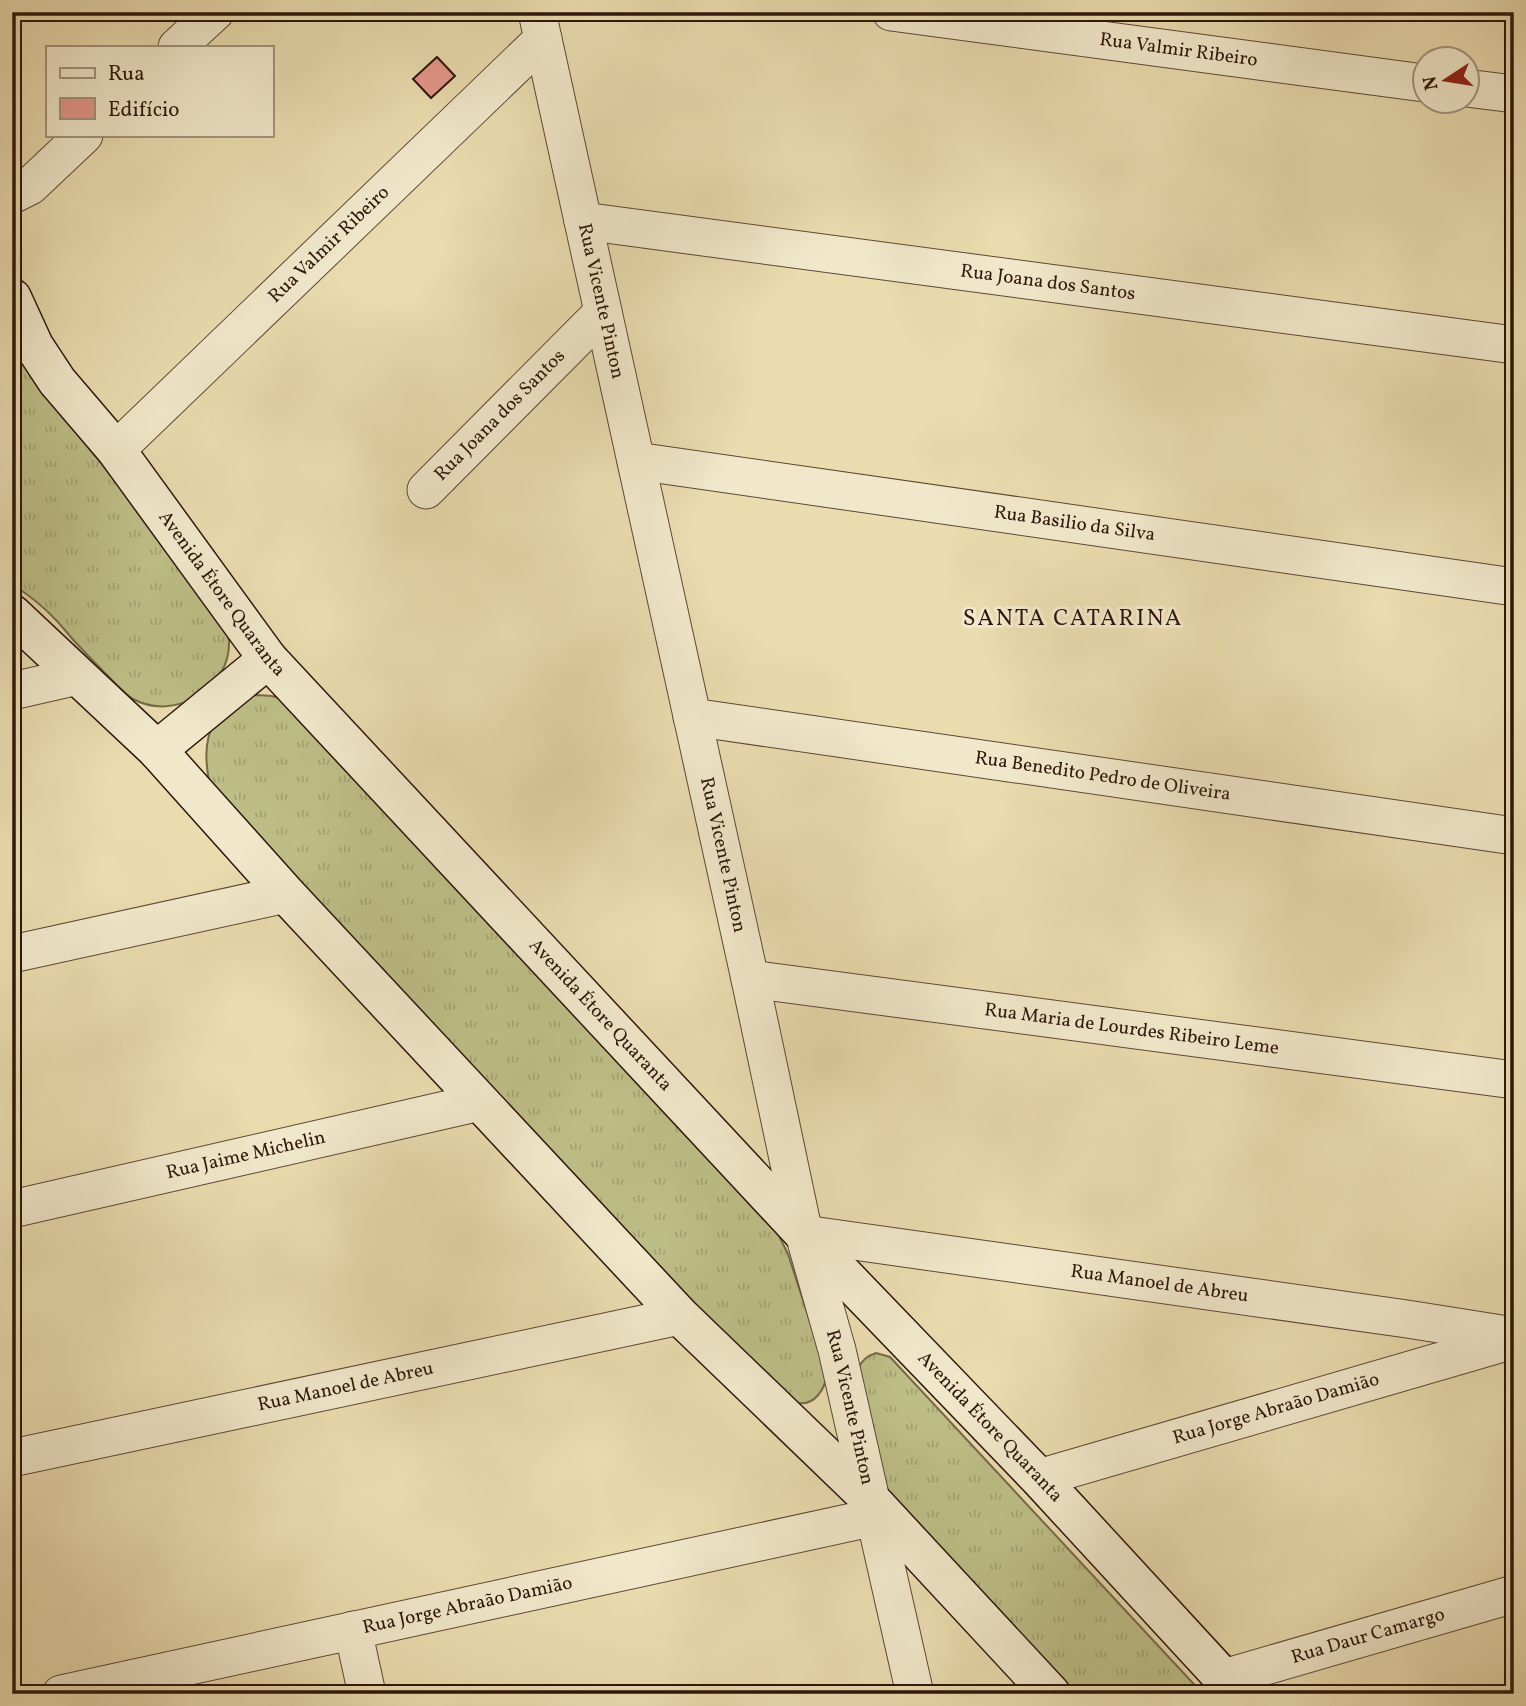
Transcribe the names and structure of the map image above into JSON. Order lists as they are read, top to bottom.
{
  "streets": {
    "street": [
      "Rua Valmir Ribeiro",
      "Rua Joana dos Santos",
      "Rua Vicente Pinton",
      "Rua Basilio da Silva",
      "Avenida Étore Quaranta",
      "Rua Benedito Pedro de Oliveira",
      "Rua Maria de Lourdes Ribeiro Leme",
      "Rua Jaime Michelin",
      "Rua Manoel de Abreu",
      "Rua Jorge Abraão Damião",
      "Rua Daur Camargo"
    ]
  },
  "crossings": [
    ["Rua Valmir Ribeiro", "Rua Vicente Pinton"],
    ["Rua Valmir Ribeiro", "Avenida Étore Quaranta"],
    ["Rua Joana dos Santos", "Rua Vicente Pinton"],
    ["Rua Vicente Pinton", "Rua Basilio da Silva"],
    ["Rua Vicente Pinton", "Avenida Étore Quaranta"],
    ["Rua Vicente Pinton", "Rua Benedito Pedro de Oliveira"],
    ["Rua Vicente Pinton", "Rua Maria de Lourdes Ribeiro Leme"],
    ["Rua Vicente Pinton", "Rua Manoel de Abreu"],
    ["Rua Vicente Pinton", "Rua Jorge Abraão Damião"],
    ["Avenida Étore Quaranta", "Rua Manoel de Abreu"],
    ["Avenida Étore Quaranta", "Rua Jorge Abraão Damião"],
    ["Avenida Étore Quaranta", "Rua Daur Camargo"],
    ["Rua Manoel de Abreu", "Rua Jorge Abraão Damião"]
  ],
  "districts": ["SANTA CATARINA"],
  "legend": ["Rua", "Edifício"],
  "north": "left"
}
